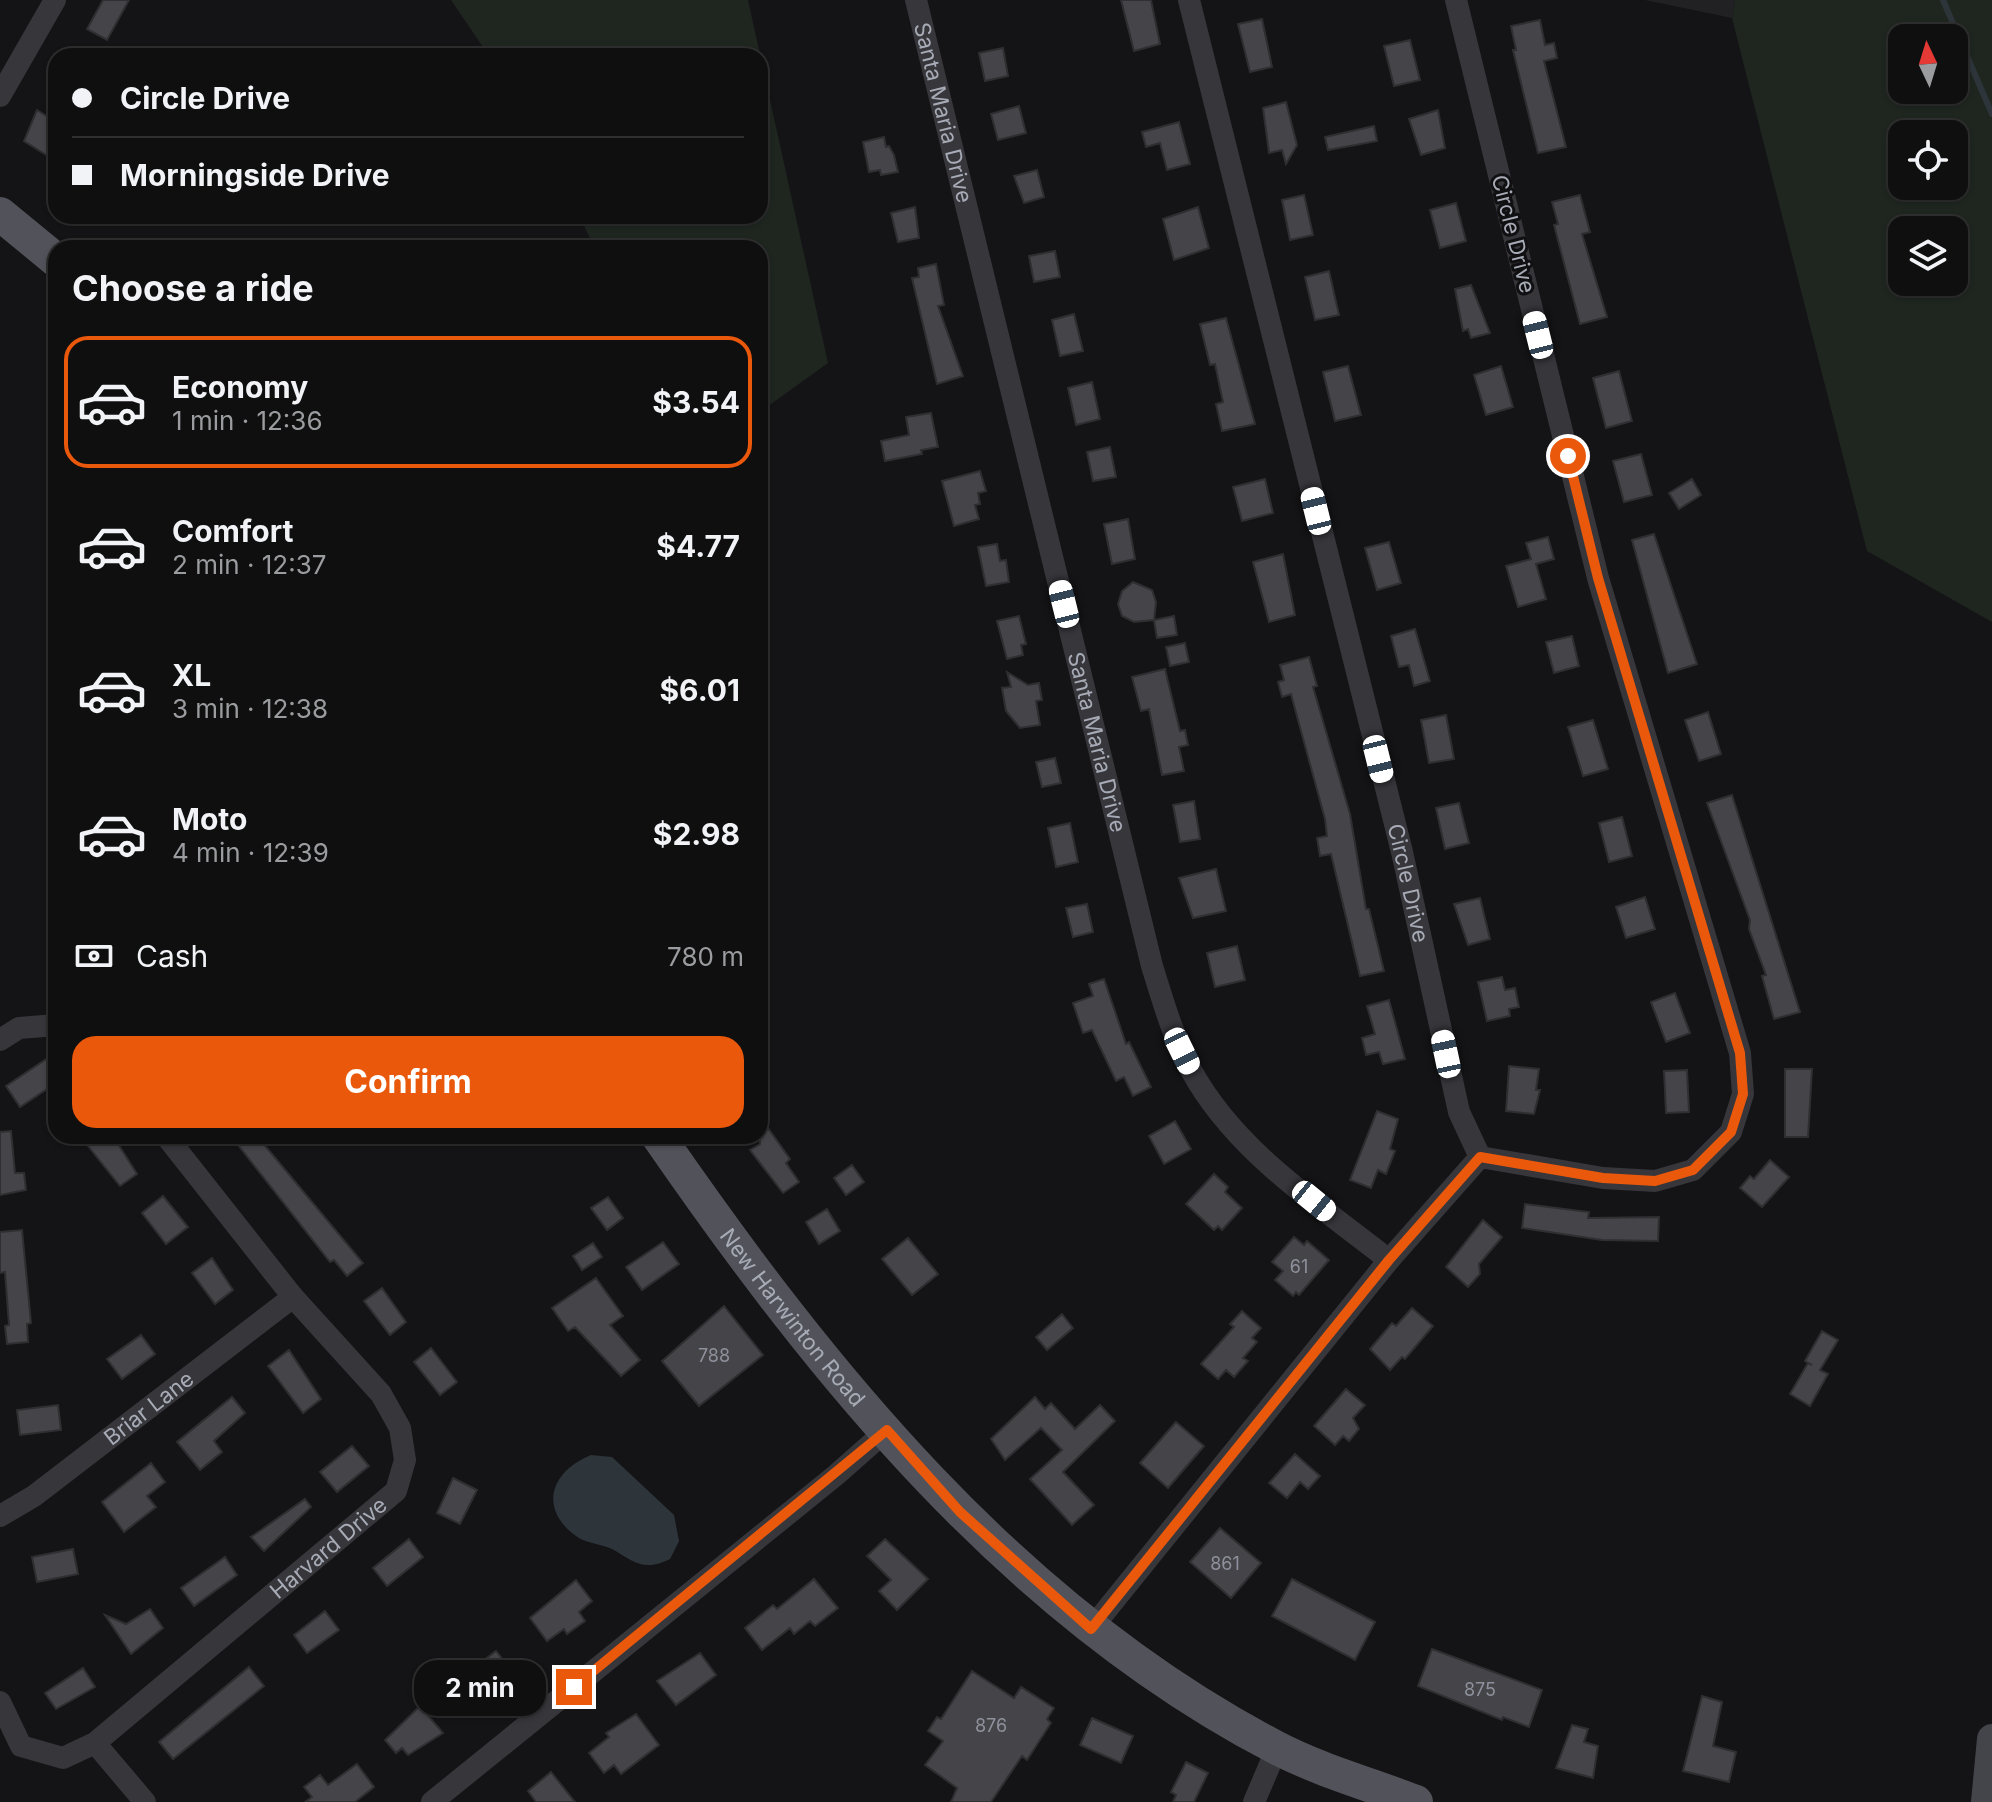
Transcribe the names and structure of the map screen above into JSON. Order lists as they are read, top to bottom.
{
  "streets": {
    "main road": ["New Harwinton Road"],
    "street": [
      "Santa Maria Drive",
      "Circle Drive",
      "Briar Lane",
      "Harvard Drive"
    ]
  },
  "crossings": [
    ["Briar Lane", "Harvard Drive"]
  ],
  "house_numbers": [
    "61",
    "788",
    "861",
    "875",
    "876"
  ],
  "north": "top",
  "page": {
    "banner": ["Circle Drive", "Morningside Drive"],
    "heading": "Choose a ride",
    "list": [
      {
        "name": "Economy",
        "note": "1 min · 12:36",
        "value": "$3.54"
      },
      {
        "name": "Comfort",
        "note": "2 min · 12:37",
        "value": "$4.77"
      },
      {
        "name": "XL",
        "note": "3 min · 12:38",
        "value": "$6.01"
      },
      {
        "name": "Moto",
        "note": "4 min · 12:39",
        "value": "$2.98"
      }
    ],
    "pay": ["Cash", "780 m"],
    "buttons": "Confirm",
    "bubble": "2 min"
  }
}
